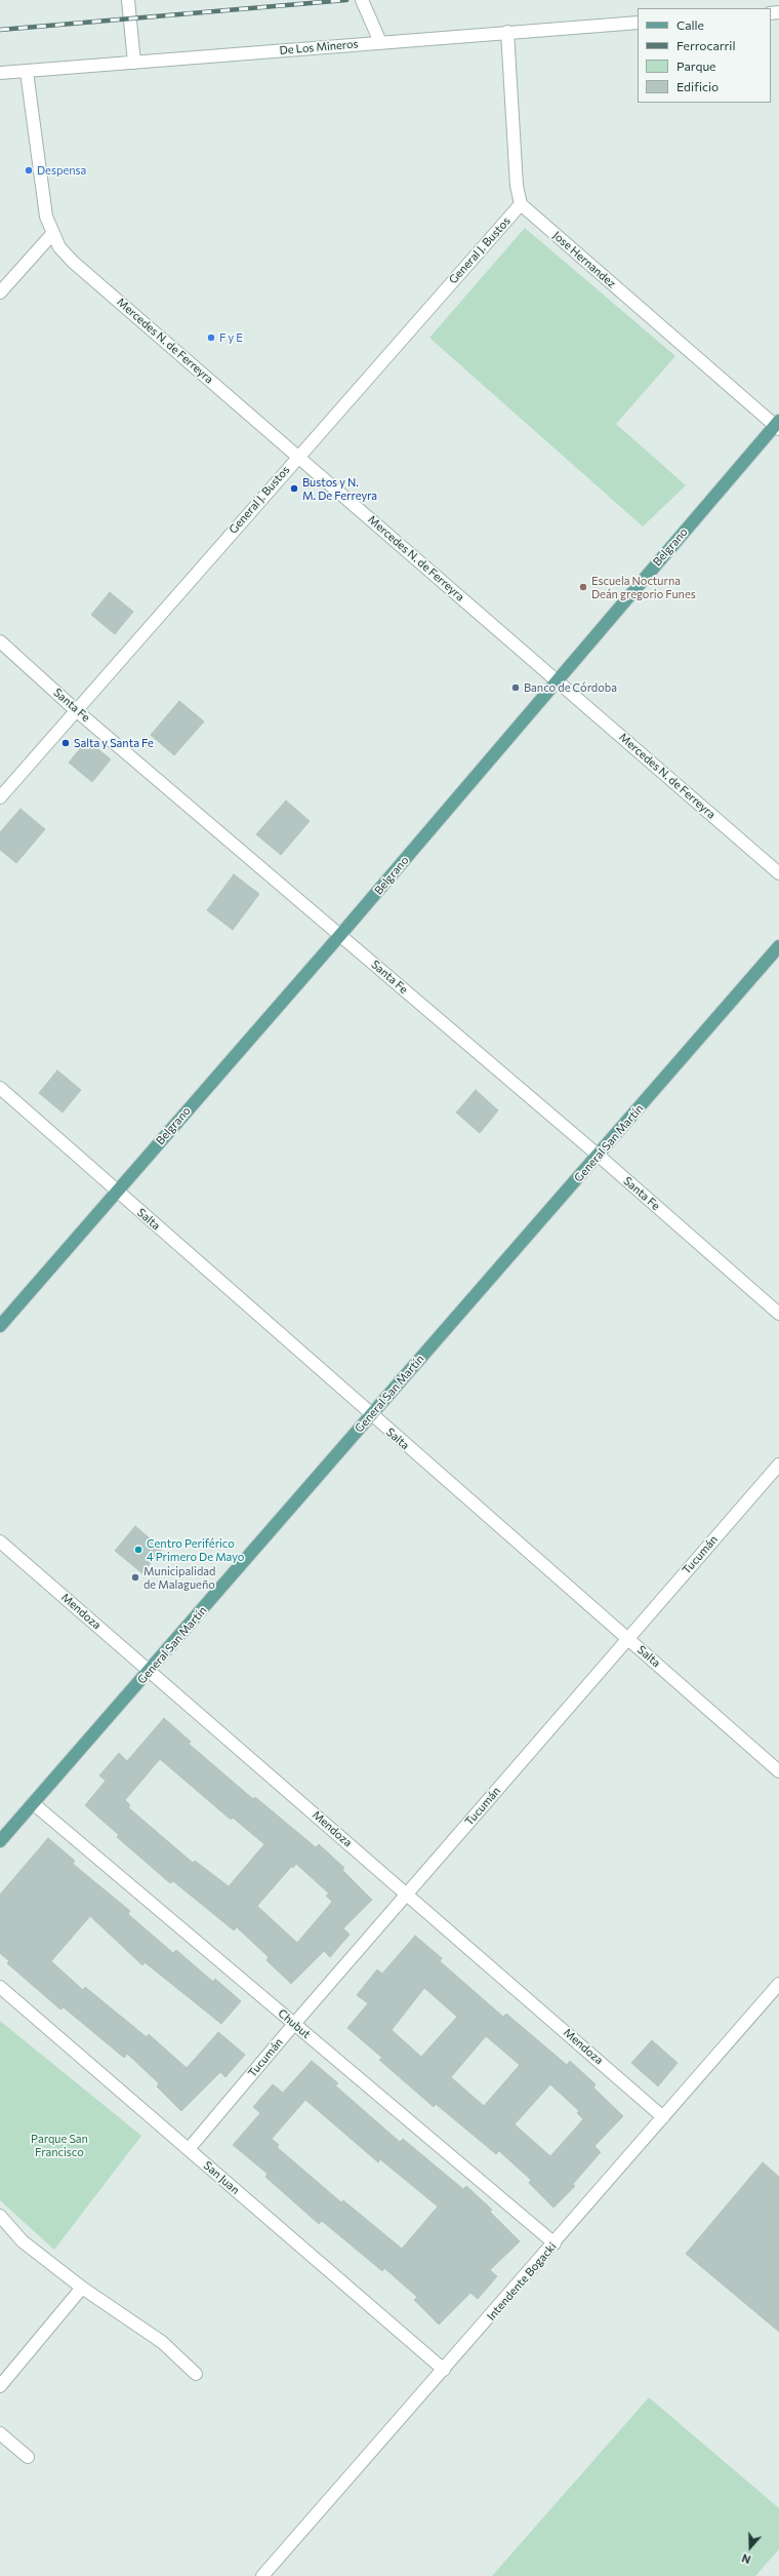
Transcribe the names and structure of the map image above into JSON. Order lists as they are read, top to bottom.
{
  "streets": {
    "main road": ["Belgrano", "General San Martín"],
    "street": [
      "De Los Mineros",
      "General J. Bustos",
      "Jose Hernandez",
      "Mercedes N. de Ferreyra",
      "Santa Fe",
      "Salta",
      "Tucumán",
      "Mendoza",
      "Chubut",
      "San Juan",
      "Intendente Bogacki"
    ]
  },
  "crossings": [
    ["De Los Mineros", "Mercedes N. de Ferreyra"],
    ["General J. Bustos", "Jose Hernandez"],
    ["General J. Bustos", "Mercedes N. de Ferreyra"],
    ["General J. Bustos", "Santa Fe"],
    ["Jose Hernandez", "Belgrano"],
    ["Mercedes N. de Ferreyra", "Belgrano"],
    ["Belgrano", "Santa Fe"],
    ["Belgrano", "Salta"],
    ["Santa Fe", "General San Martín"],
    ["General San Martín", "Salta"],
    ["General San Martín", "Mendoza"],
    ["General San Martín", "Chubut"],
    ["Salta", "Tucumán"],
    ["Tucumán", "Mendoza"],
    ["Tucumán", "Chubut"],
    ["Tucumán", "San Juan"],
    ["Mendoza", "Intendente Bogacki"],
    ["Chubut", "Intendente Bogacki"],
    ["San Juan", "Intendente Bogacki"]
  ],
  "parks": ["Parque San Francisco"],
  "places": [
    "Despensa",
    "F y E",
    "Bustos y N. M. De Ferreyra",
    "Escuela Nocturna Deán gregorio Funes",
    "Banco de Córdoba",
    "Salta y Santa Fe",
    "Centro Periférico 4 Primero De Mayo",
    "Municipalidad de Malagueño"
  ],
  "legend": [
    "Calle",
    "Ferrocarril",
    "Parque",
    "Edificio"
  ],
  "north": "bottom"
}
